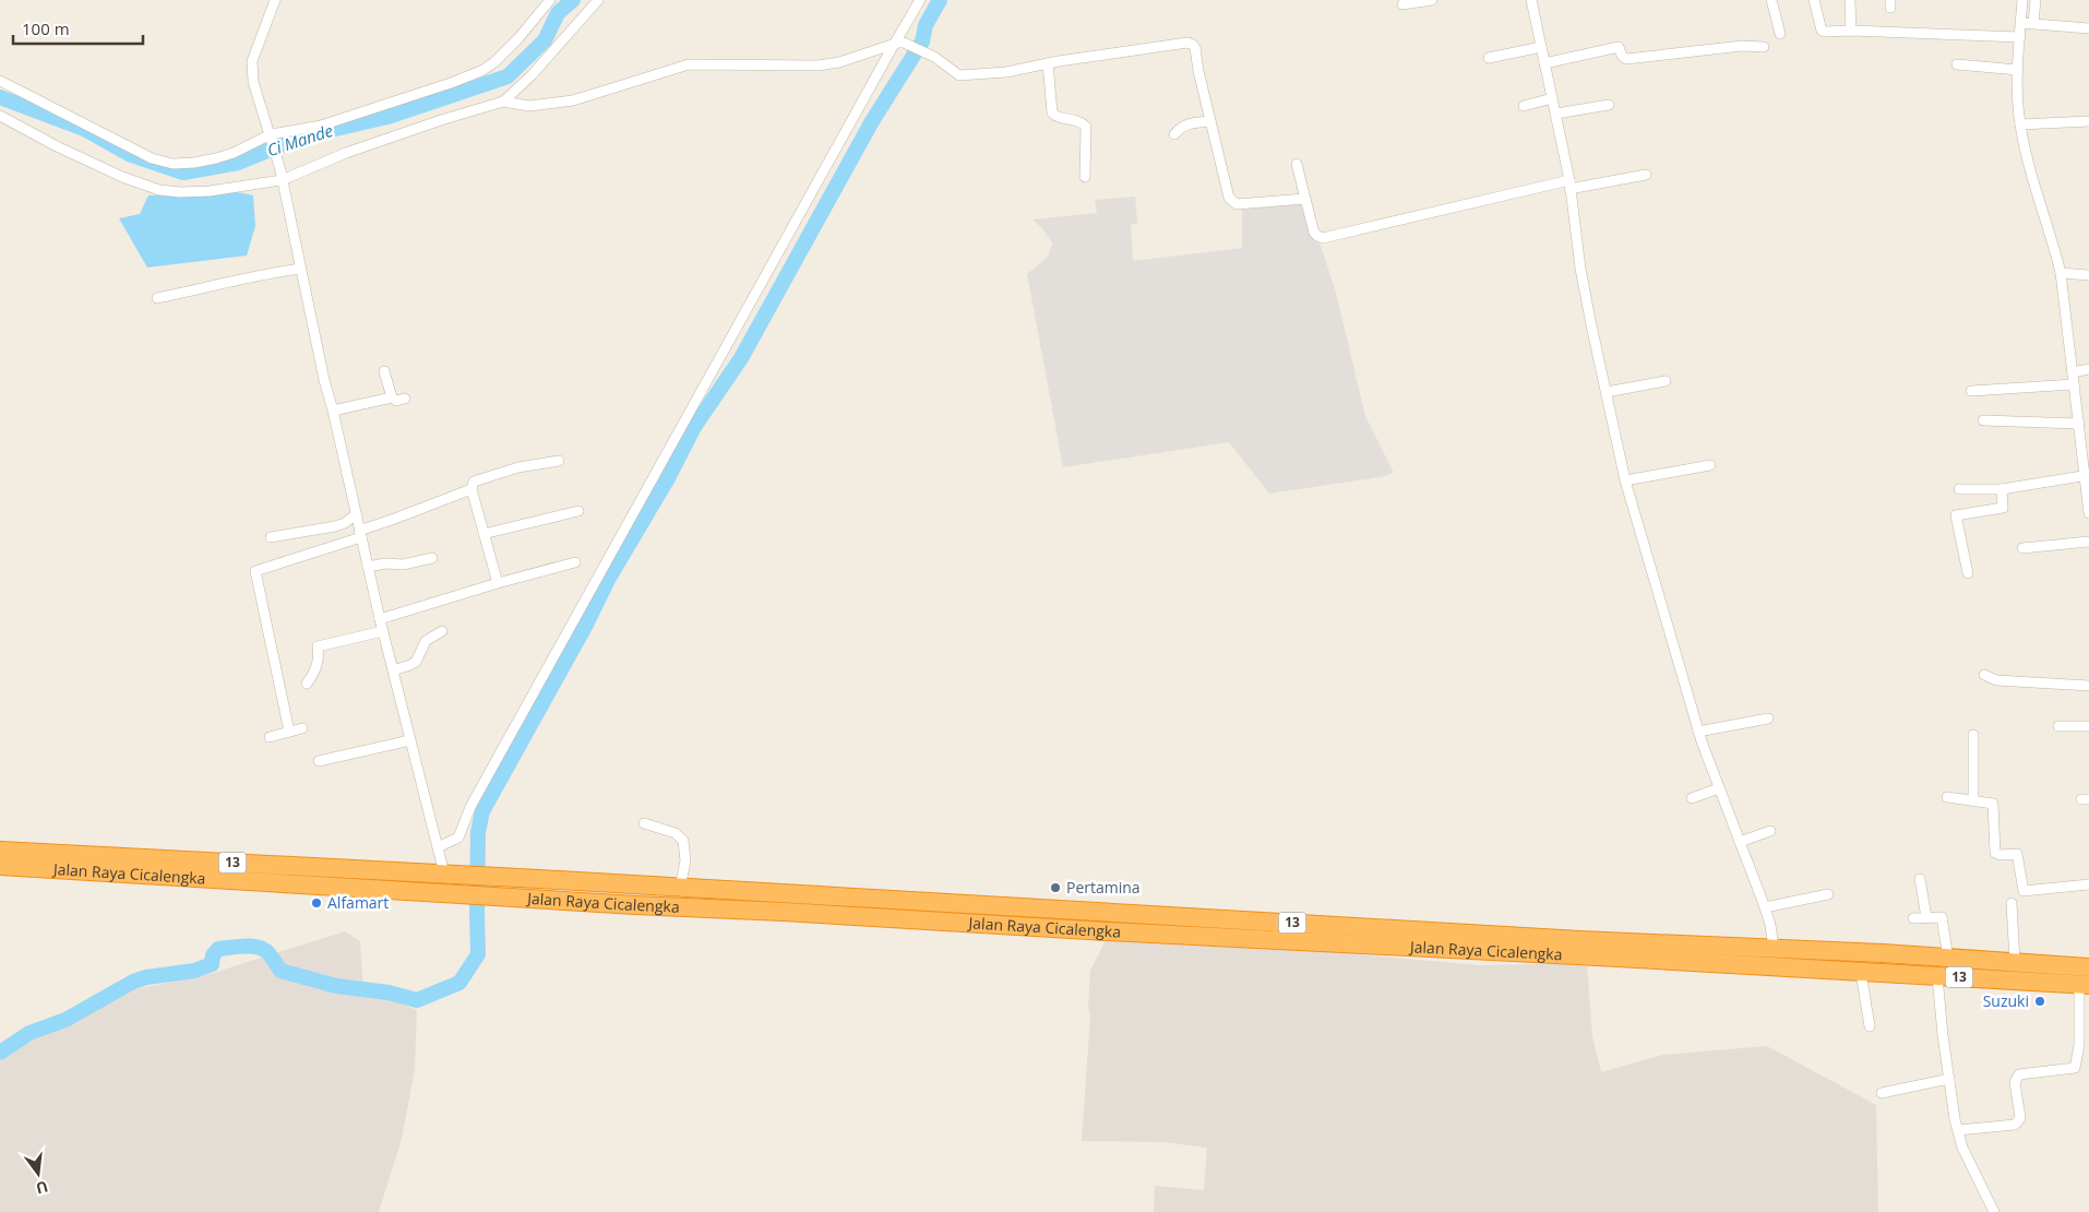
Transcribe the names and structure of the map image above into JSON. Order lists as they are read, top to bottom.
{
  "streets": {
    "highway": ["13", "Jalan Raya Cicalengka"]
  },
  "water": ["Ci Mande"],
  "places": ["Pertamina", "Alfamart", "Suzuki"],
  "scale_bar": "100 m",
  "north": "bottom"
}
